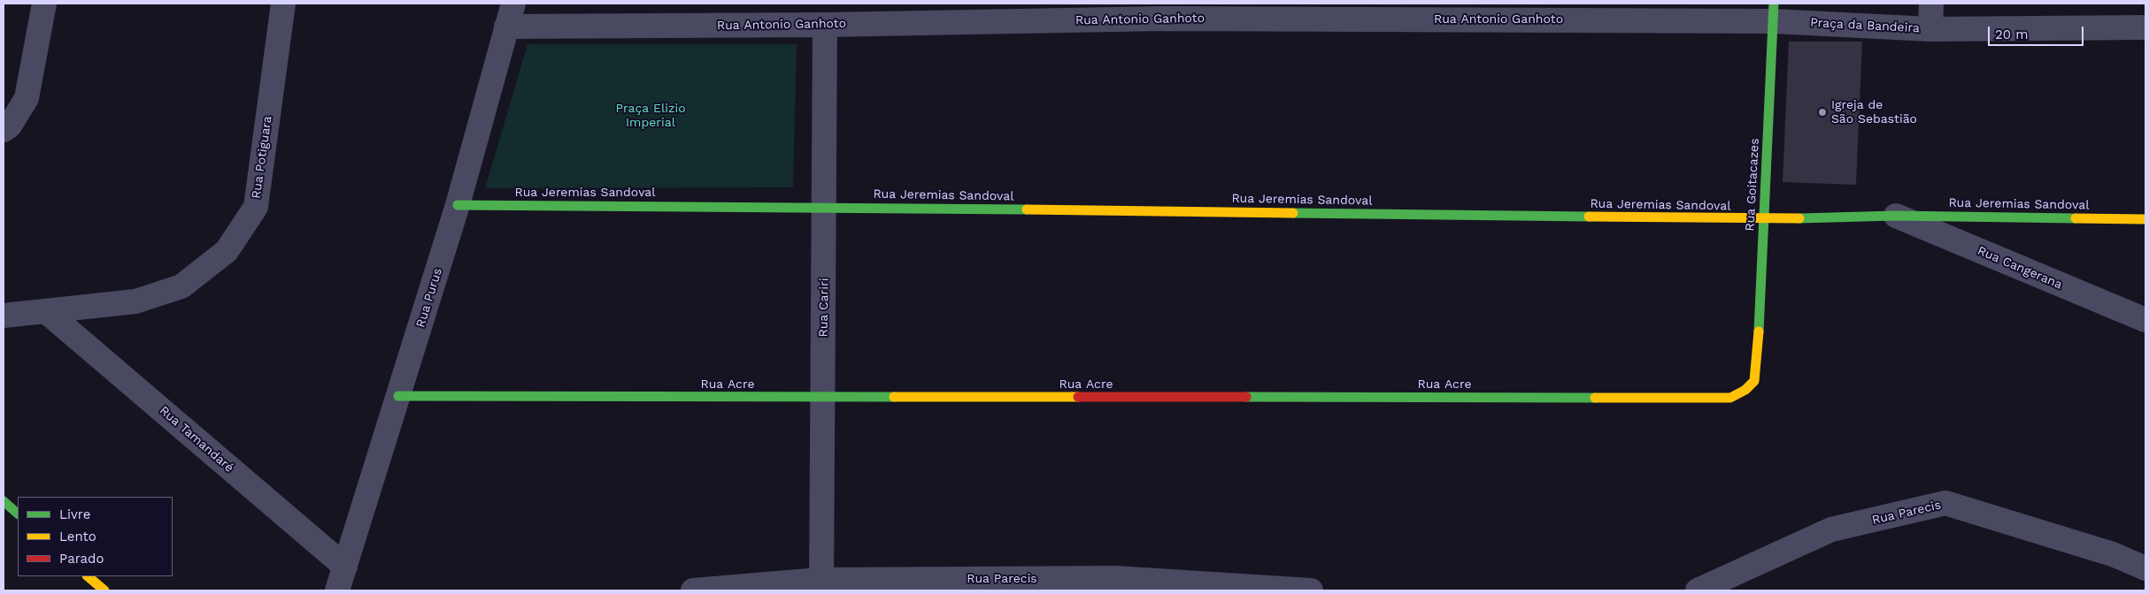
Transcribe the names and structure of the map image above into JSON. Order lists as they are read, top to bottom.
{
  "streets": {
    "street": [
      "Rua Antonio Ganhoto",
      "Praça da Bandeira",
      "Rua Potiguara",
      "Rua Goitacazes",
      "Rua Jeremias Sandoval",
      "Rua Cangerana",
      "Rua Purus",
      "Rua Cariri",
      "Rua Acre",
      "Rua Tamandaré",
      "Rua Parecis"
    ]
  },
  "crossings": [
    ["Rua Antonio Ganhoto", "Praça da Bandeira"],
    ["Rua Antonio Ganhoto", "Rua Goitacazes"],
    ["Rua Antonio Ganhoto", "Rua Purus"],
    ["Rua Antonio Ganhoto", "Rua Cariri"],
    ["Praça da Bandeira", "Rua Goitacazes"],
    ["Rua Potiguara", "Rua Tamandaré"],
    ["Rua Goitacazes", "Rua Jeremias Sandoval"],
    ["Rua Goitacazes", "Rua Acre"],
    ["Rua Jeremias Sandoval", "Rua Cangerana"],
    ["Rua Jeremias Sandoval", "Rua Purus"],
    ["Rua Jeremias Sandoval", "Rua Cariri"],
    ["Rua Purus", "Rua Acre"],
    ["Rua Purus", "Rua Tamandaré"],
    ["Rua Cariri", "Rua Acre"],
    ["Rua Cariri", "Rua Parecis"]
  ],
  "parks": ["Praça Elizio Imperial"],
  "places": ["Igreja de São Sebastião"],
  "legend": ["Livre", "Lento", "Parado"],
  "scale_bar": "20 m"
}
